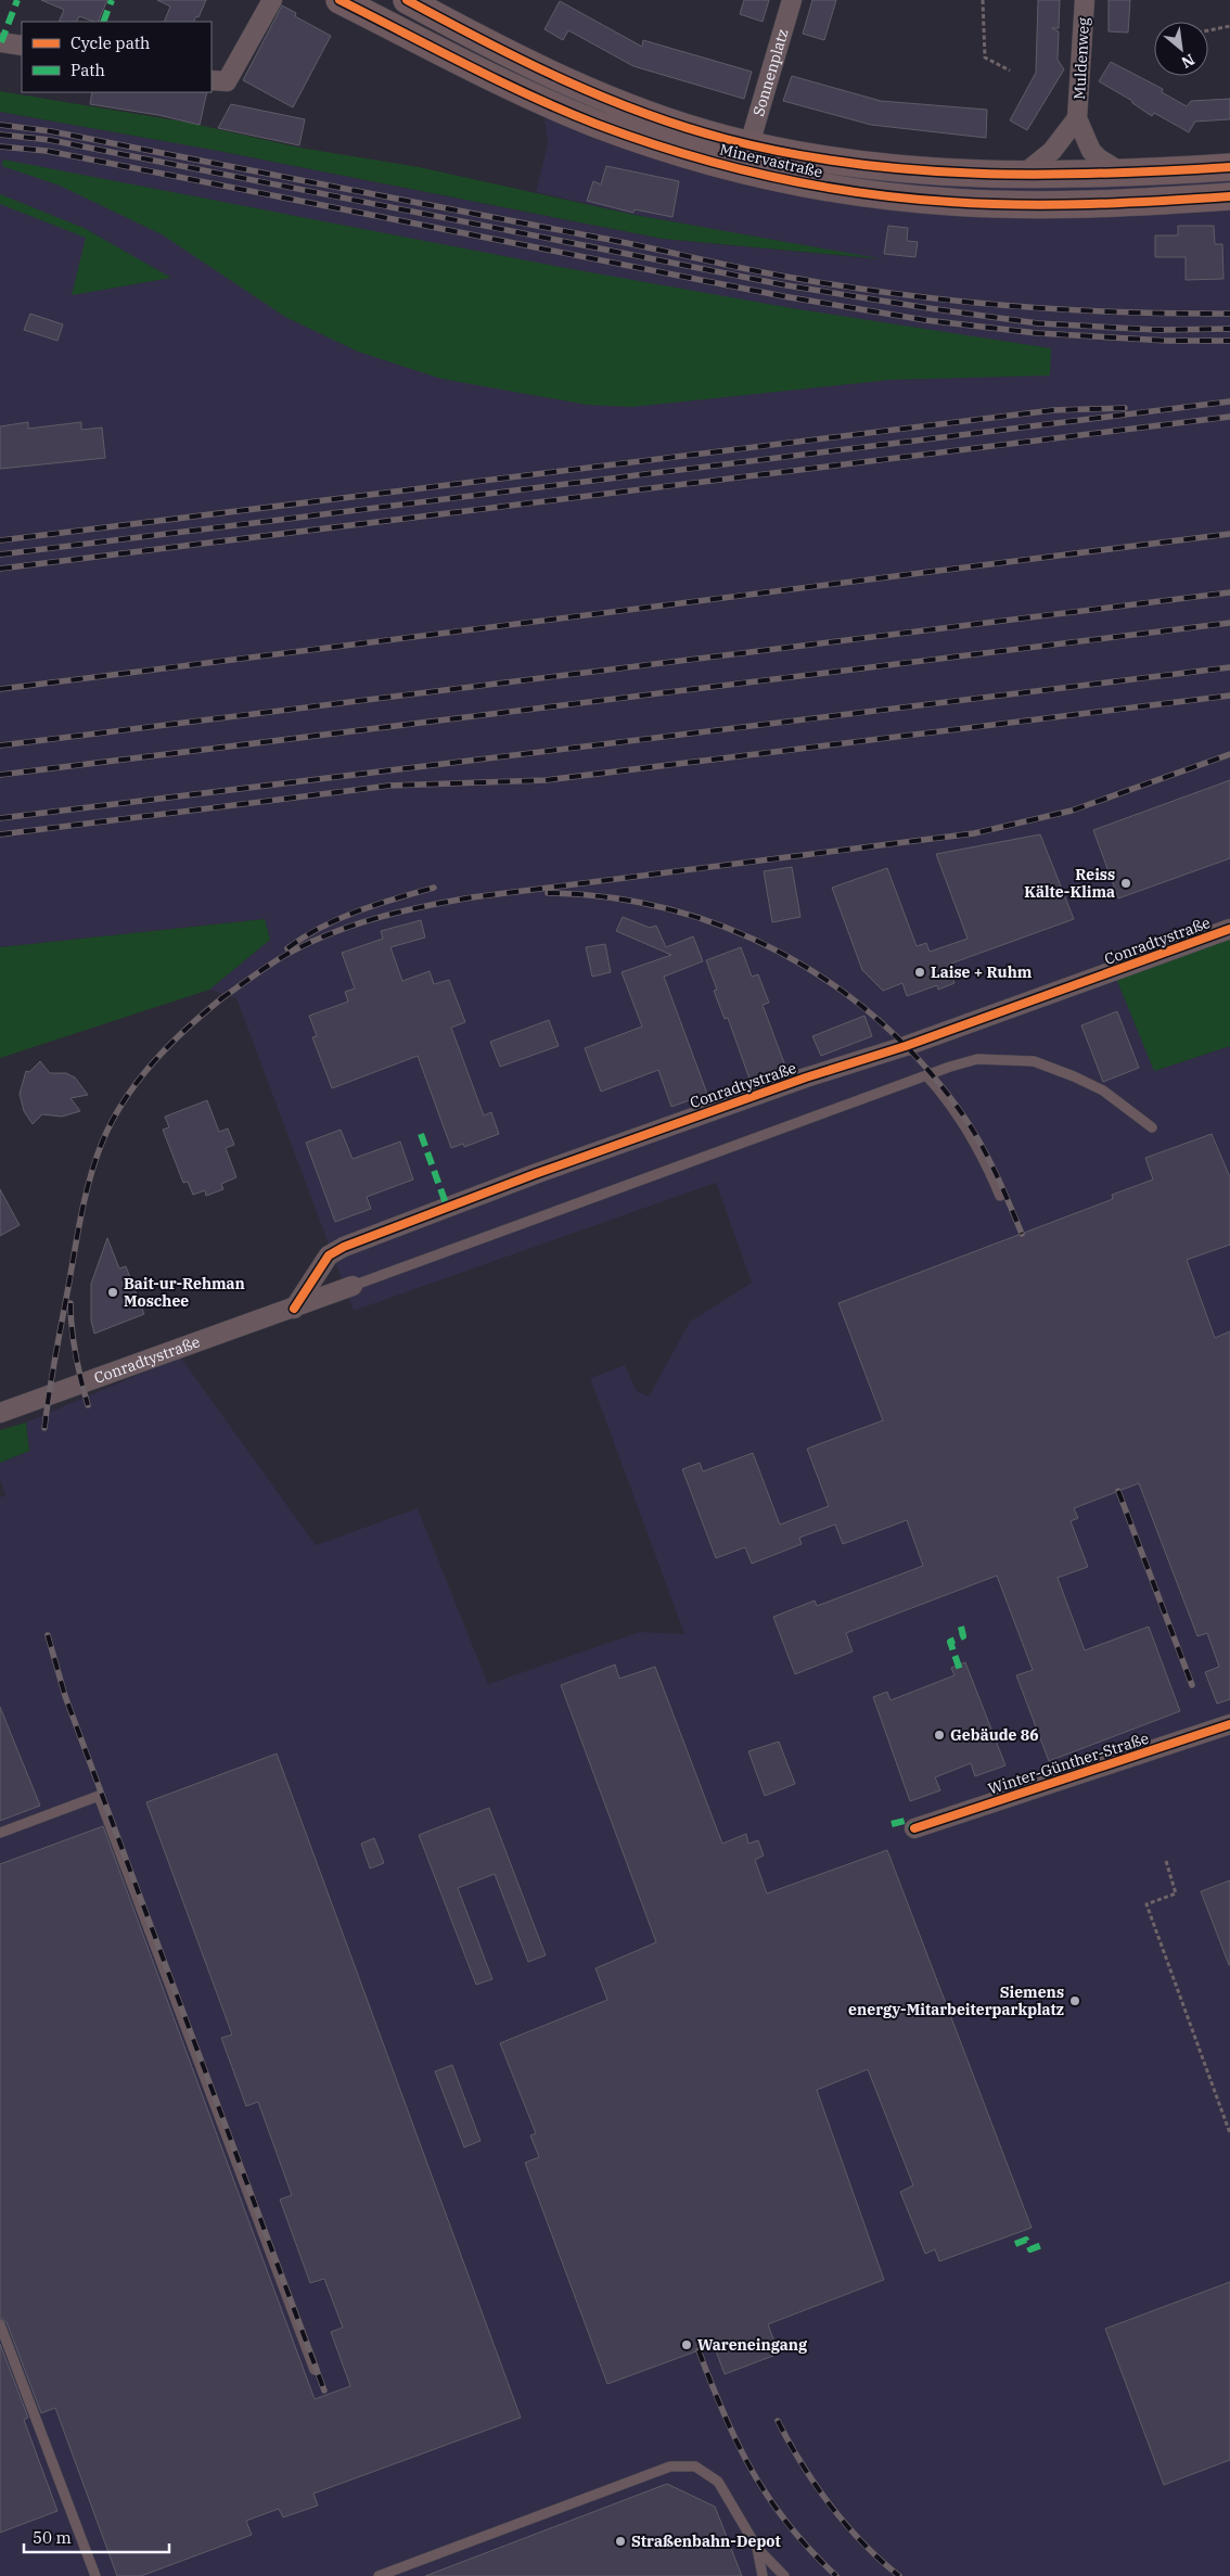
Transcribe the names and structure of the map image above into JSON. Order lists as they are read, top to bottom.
{
  "streets": {
    "main road": ["Minervastraße"],
    "street": [
      "Muldenweg",
      "Sonnenplatz",
      "Conradtystraße",
      "Winter-Günther-Straße"
    ]
  },
  "crossings": [
    ["Muldenweg", "Minervastraße"],
    ["Sonnenplatz", "Minervastraße"]
  ],
  "places": [
    "Reiss Kälte-Klima",
    "Laise + Ruhm",
    "Bait-ur-Rehman Moschee",
    "Gebäude 86",
    "Siemens energy-Mitarbeiterparkplatz",
    "Wareneingang",
    "Straßenbahn-Depot"
  ],
  "legend": ["Cycle path", "Path"],
  "scale_bar": "50 m",
  "north": "bottom right"
}
